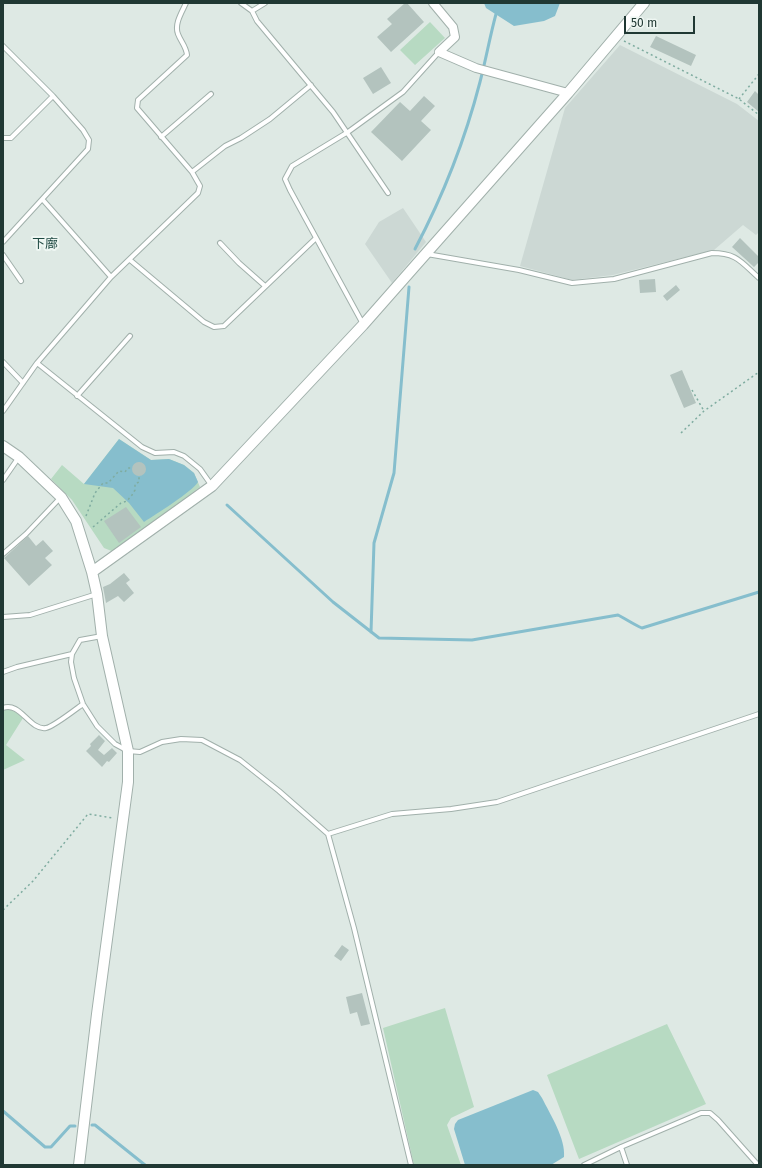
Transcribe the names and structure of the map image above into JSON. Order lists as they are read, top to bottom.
{
  "districts": ["下廍"],
  "scale_bar": "50 m"
}
